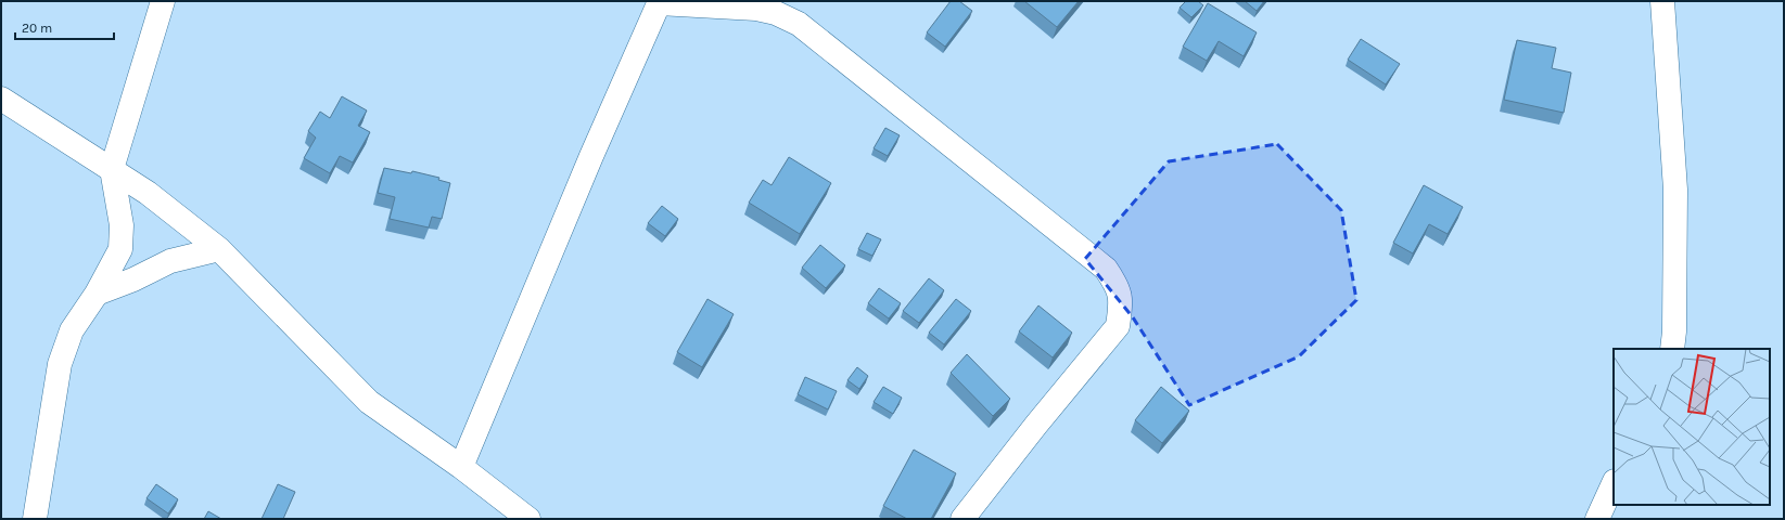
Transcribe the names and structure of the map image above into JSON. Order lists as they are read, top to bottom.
{
  "scale_bar": "20 m"
}
